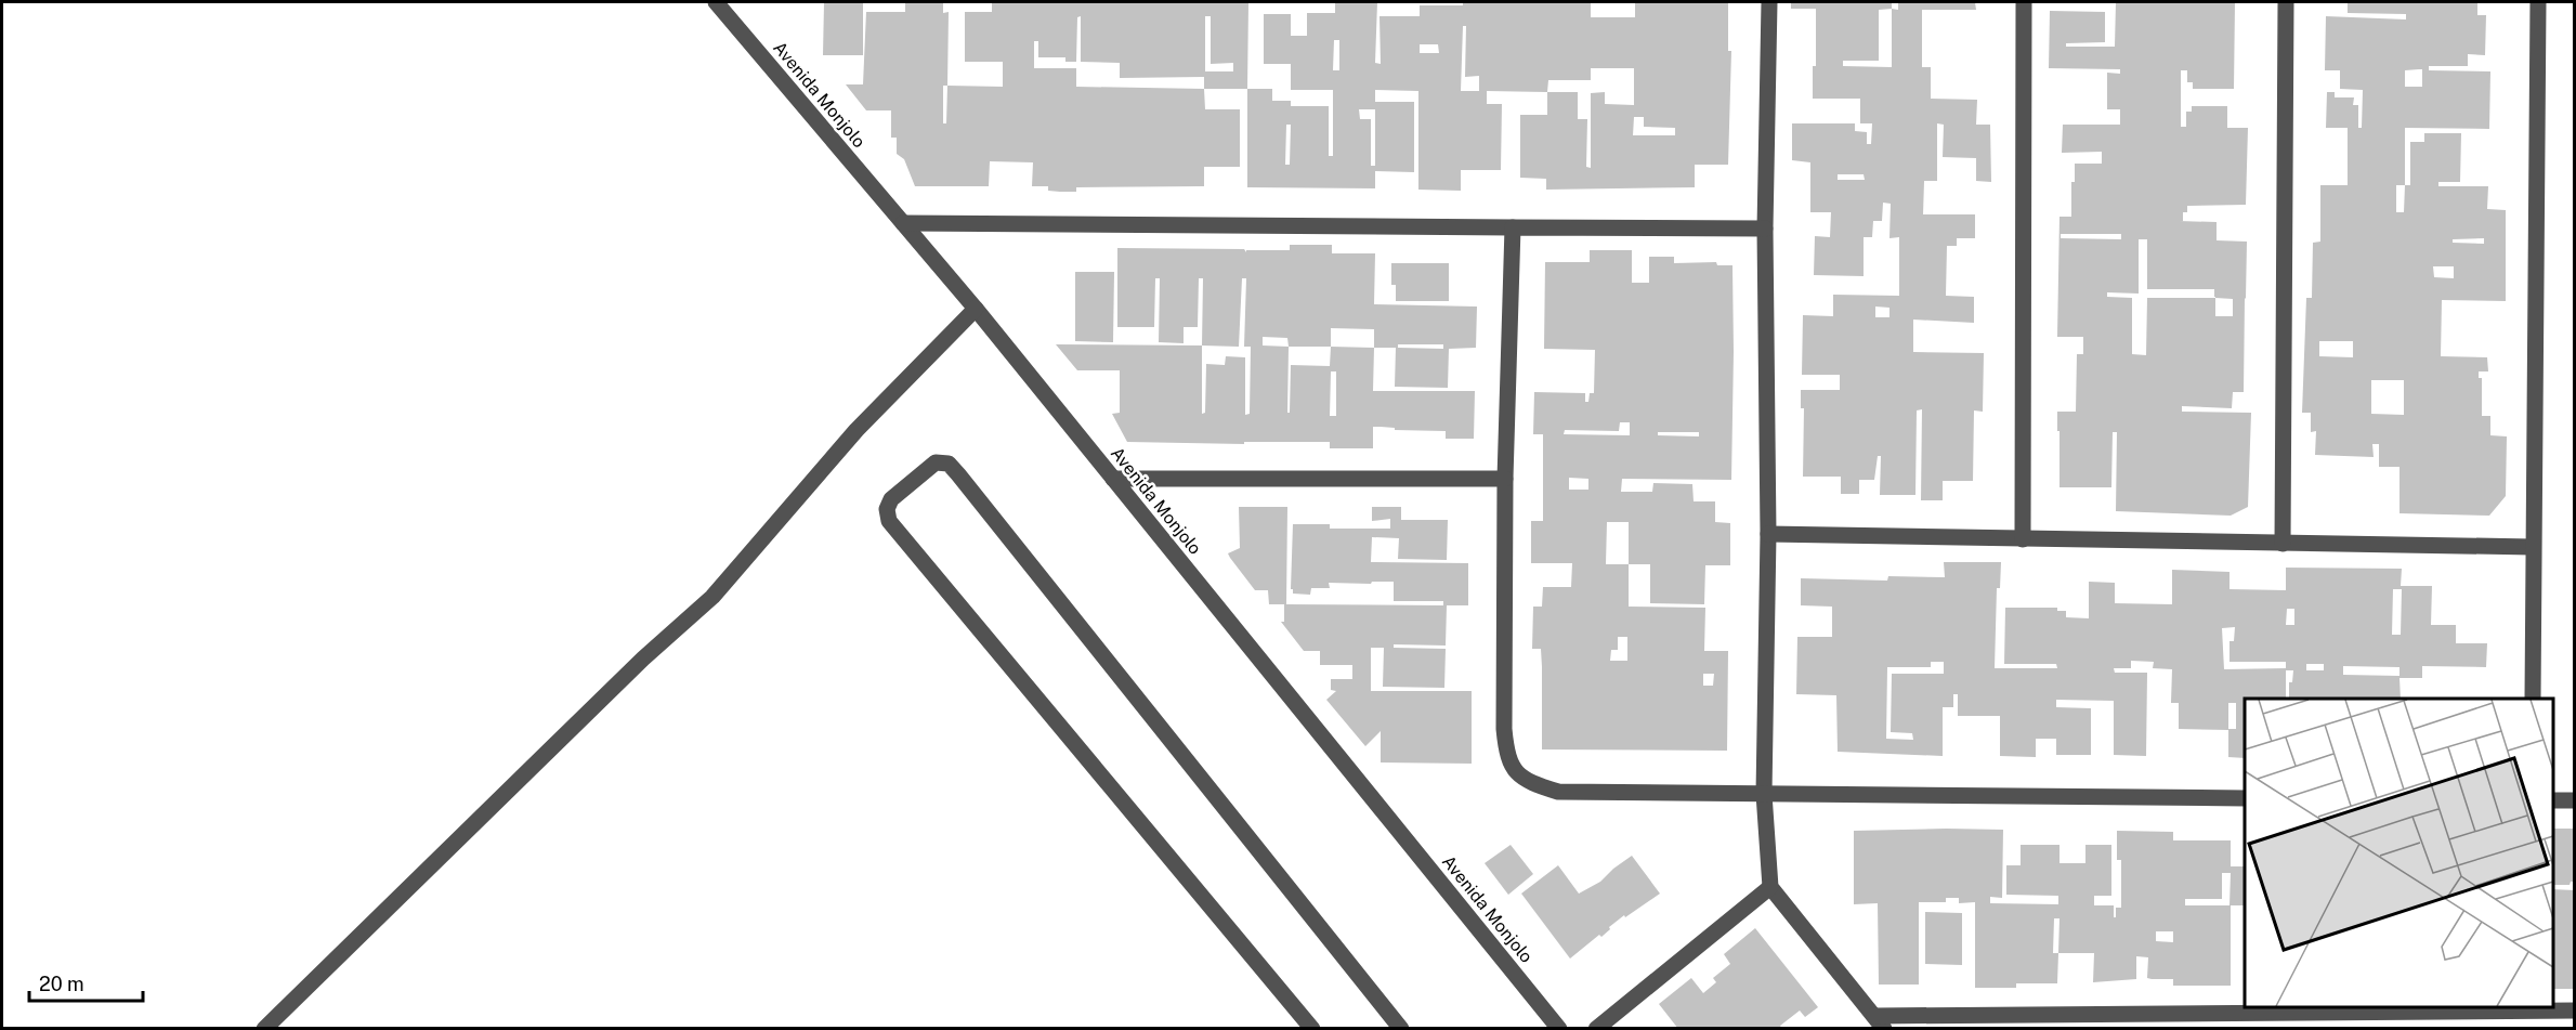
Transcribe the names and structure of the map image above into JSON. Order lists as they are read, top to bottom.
{
  "streets": {
    "street": ["Avenida Monjolo"]
  },
  "scale_bar": "20 m"
}
